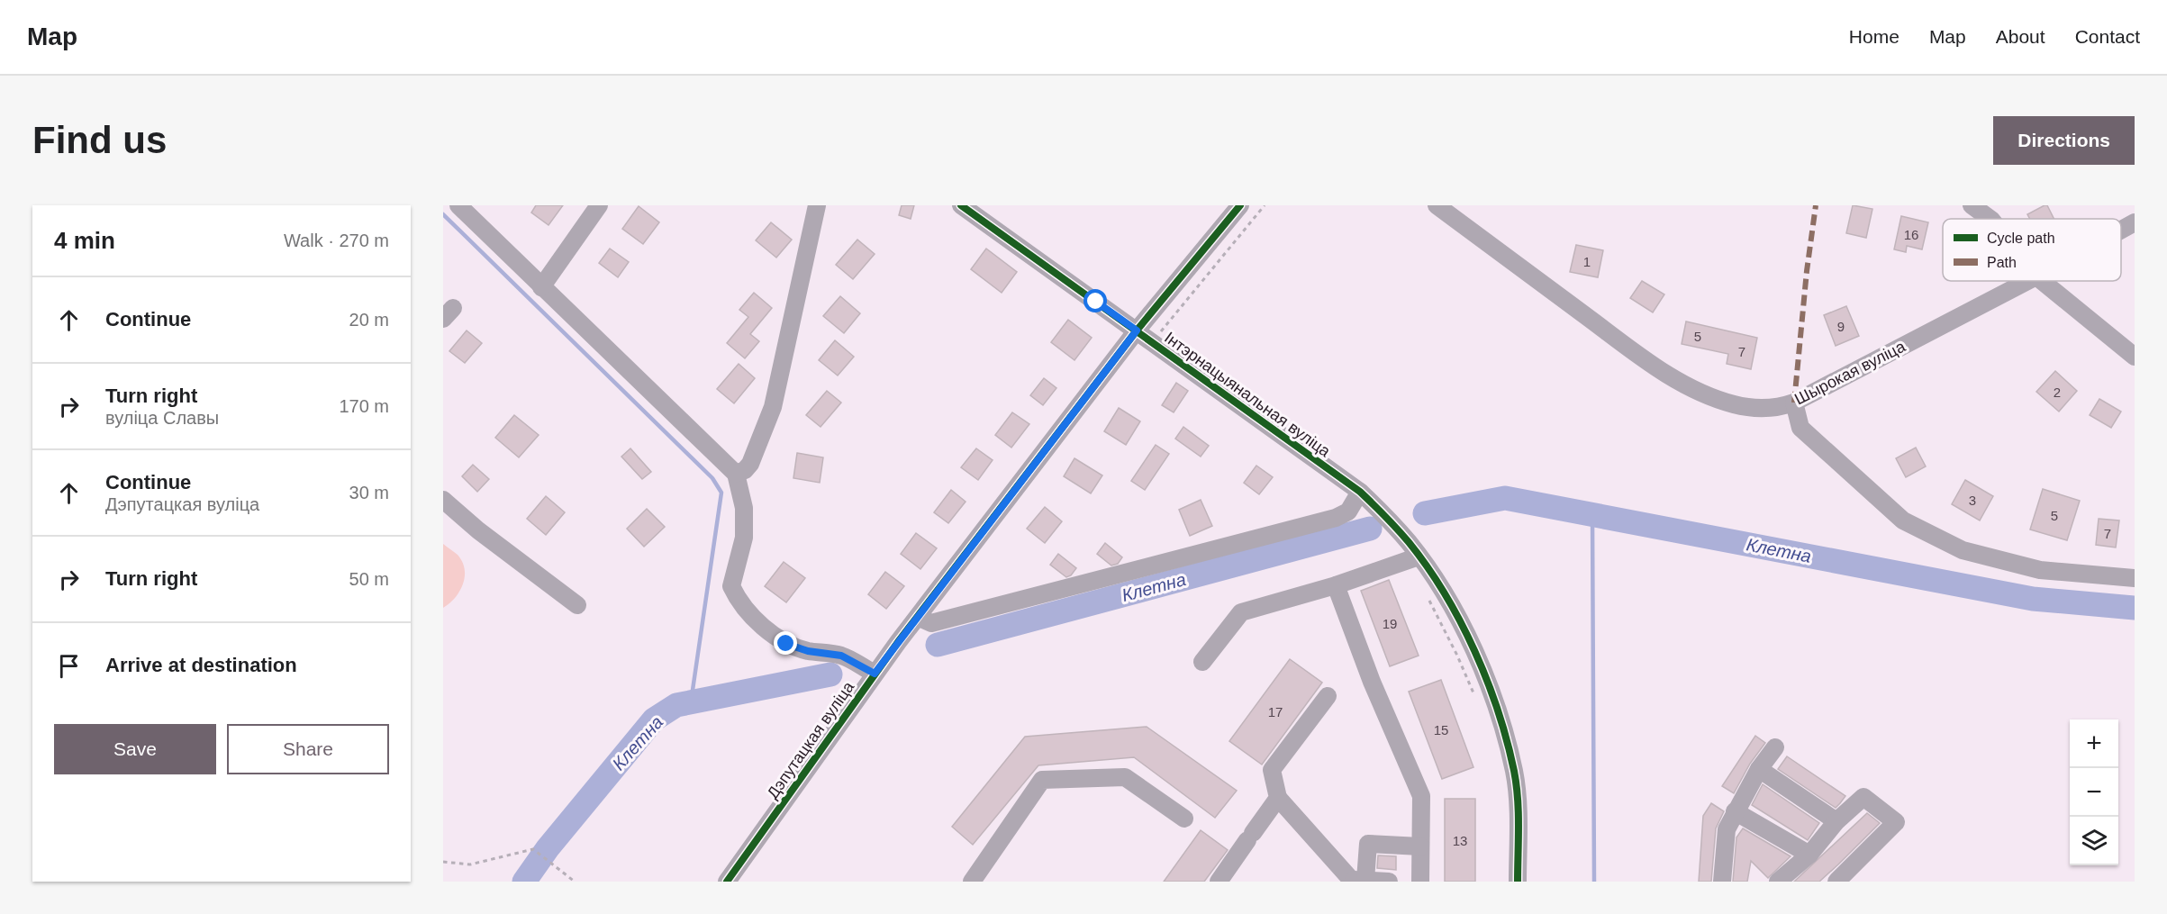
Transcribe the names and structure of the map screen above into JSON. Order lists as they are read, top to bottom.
{
  "streets": {
    "street": ["Шырокая вуліца", "Інтэрнацыянальная вуліца", "Дэпутацкая вуліца"]
  },
  "crossings": [
    ["Інтэрнацыянальная вуліца", "Дэпутацкая вуліца"]
  ],
  "water": ["Клетна"],
  "house_numbers": [
    "16",
    "1",
    "9",
    "5",
    "7",
    "2",
    "3",
    "5",
    "7",
    "19",
    "17",
    "15",
    "13"
  ],
  "legend": ["Cycle path", "Path"],
  "page": {
    "header": "Map",
    "nav": [
      "Home",
      "Map",
      "About",
      "Contact"
    ],
    "buttons": [
      "Directions",
      ["Save", "Share"]
    ],
    "title": "Find us",
    "heading": ["4 min", "Walk · 270 m"],
    "list": [
      ["Continue", "20 m"],
      ["Turn right", "вуліца Славы", "170 m"],
      ["Continue", "Дэпутацкая вуліца", "30 m"],
      ["Turn right", "50 m"],
      "Arrive at destination"
    ],
    "map_buttons": ["+", "−"]
  }
}
